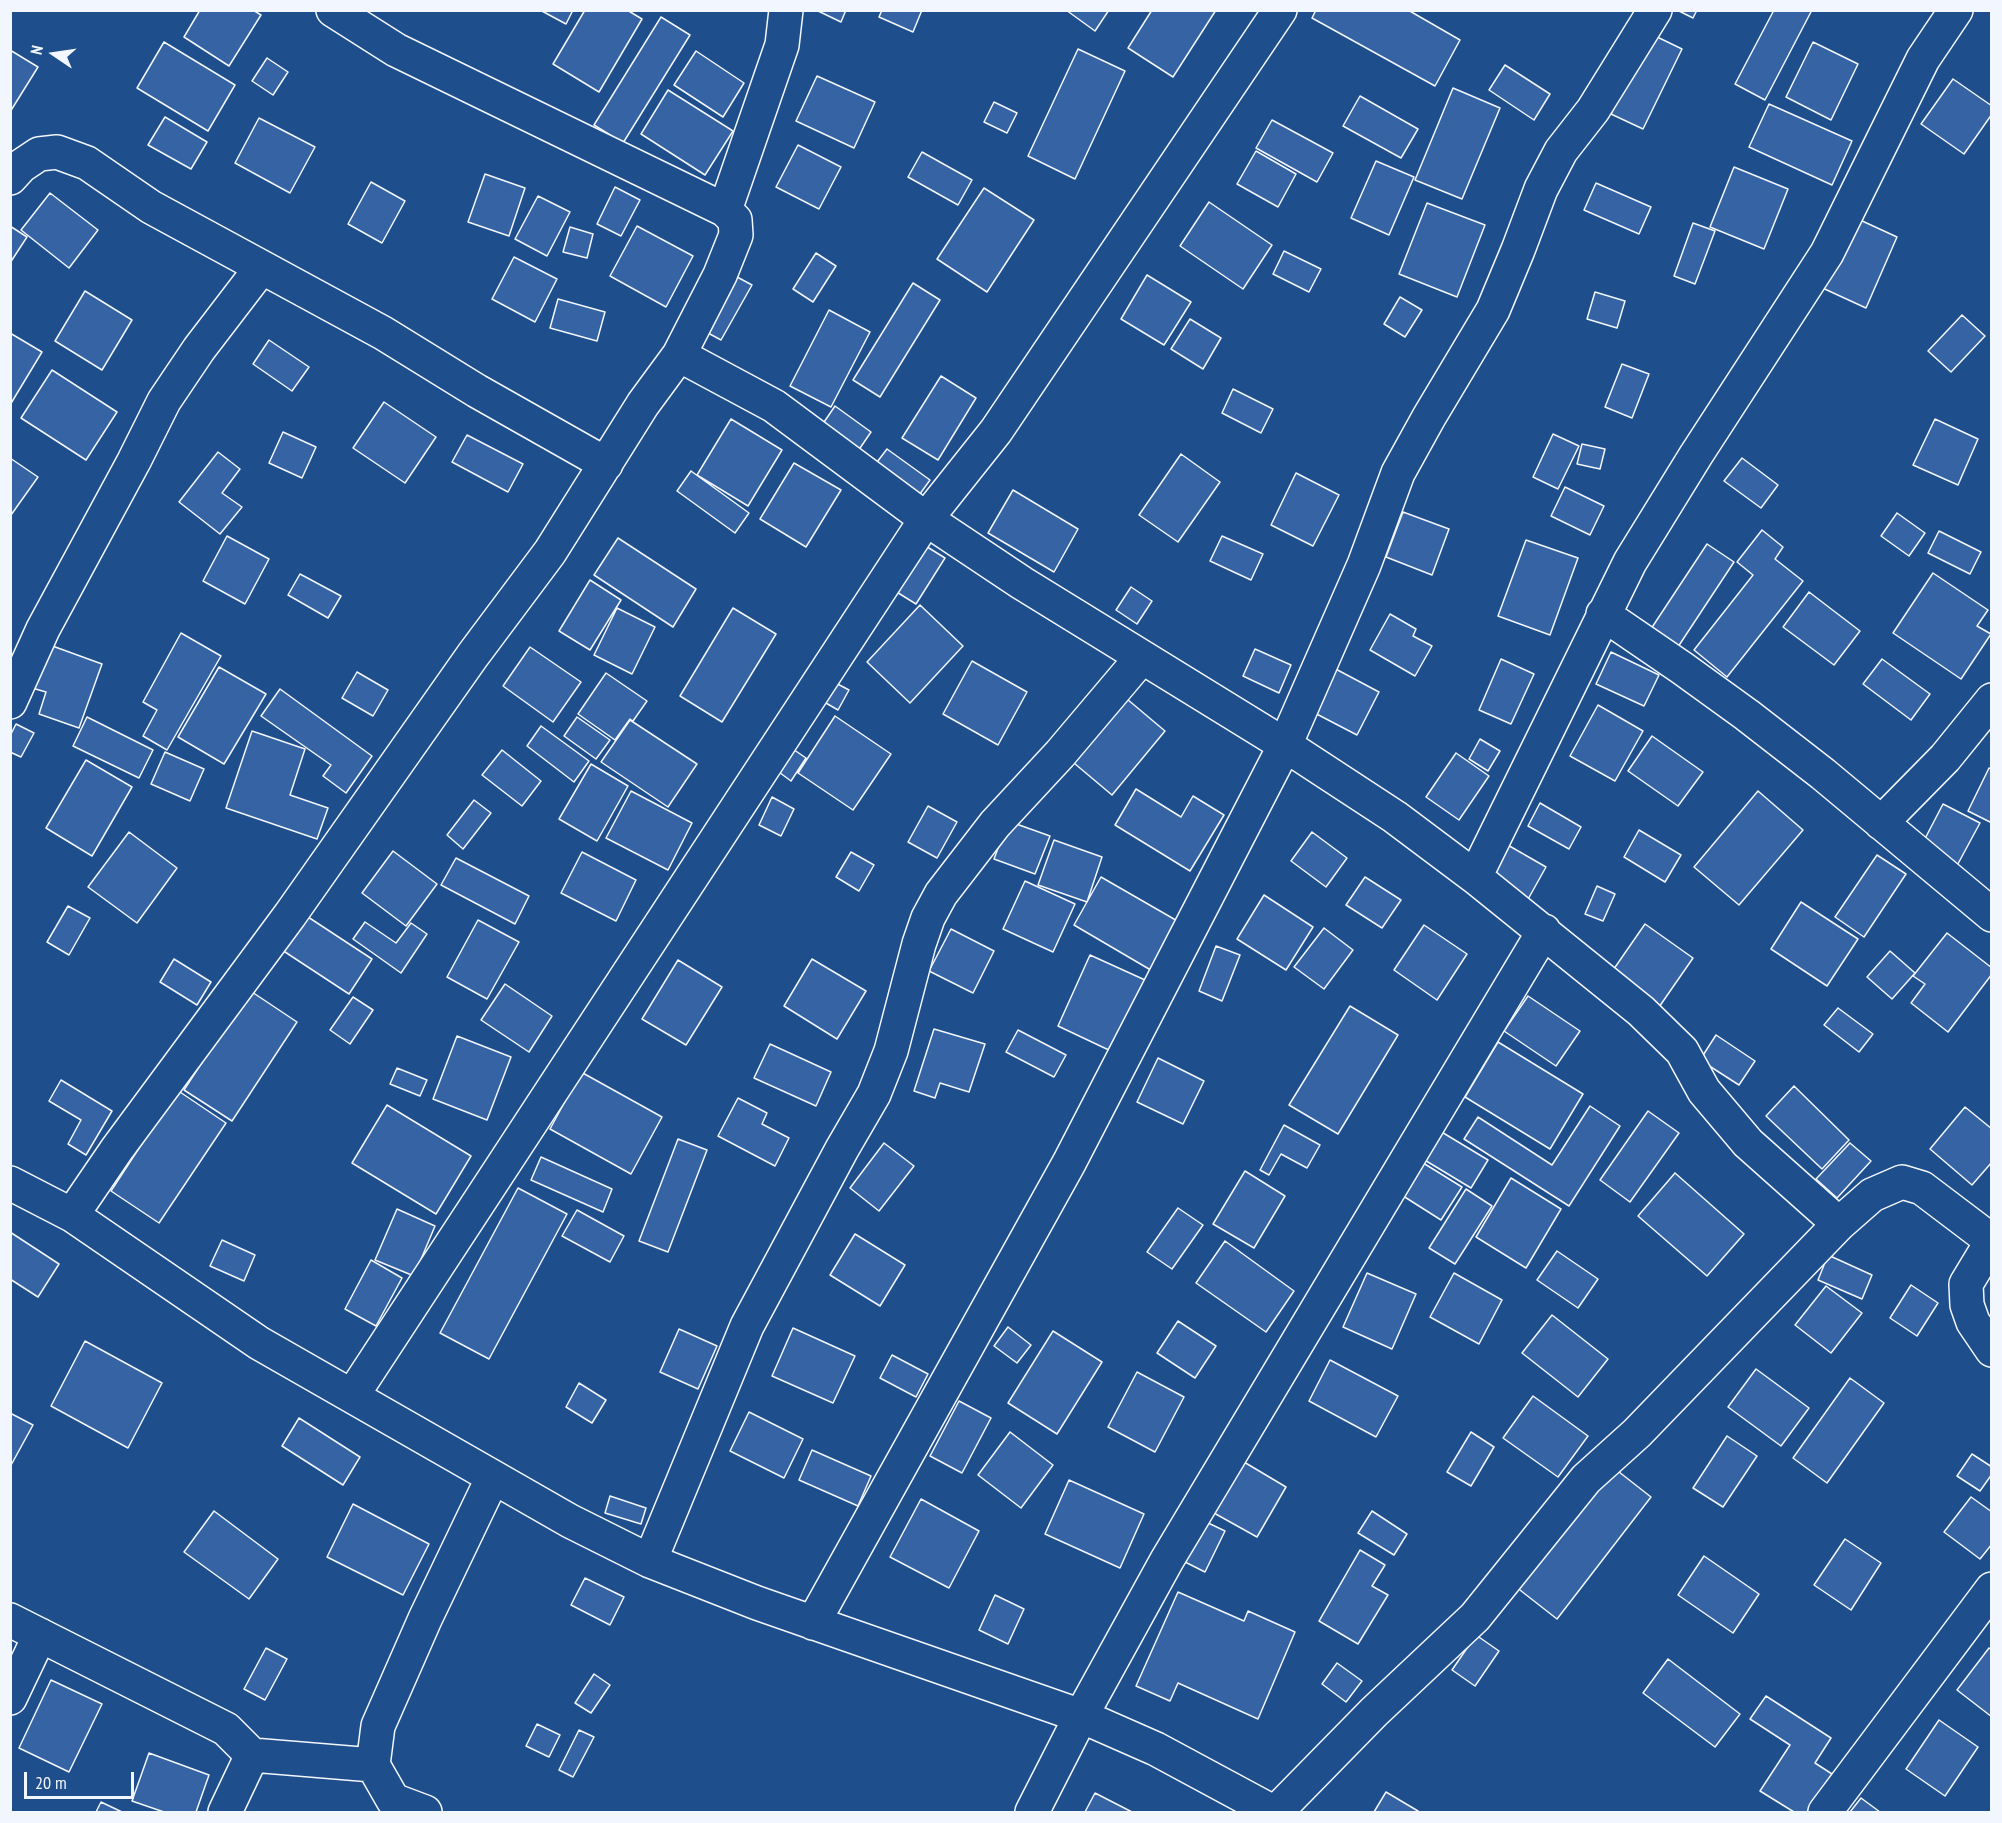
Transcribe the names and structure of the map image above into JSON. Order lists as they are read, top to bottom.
{
  "scale_bar": "20 m",
  "north": "left"
}
